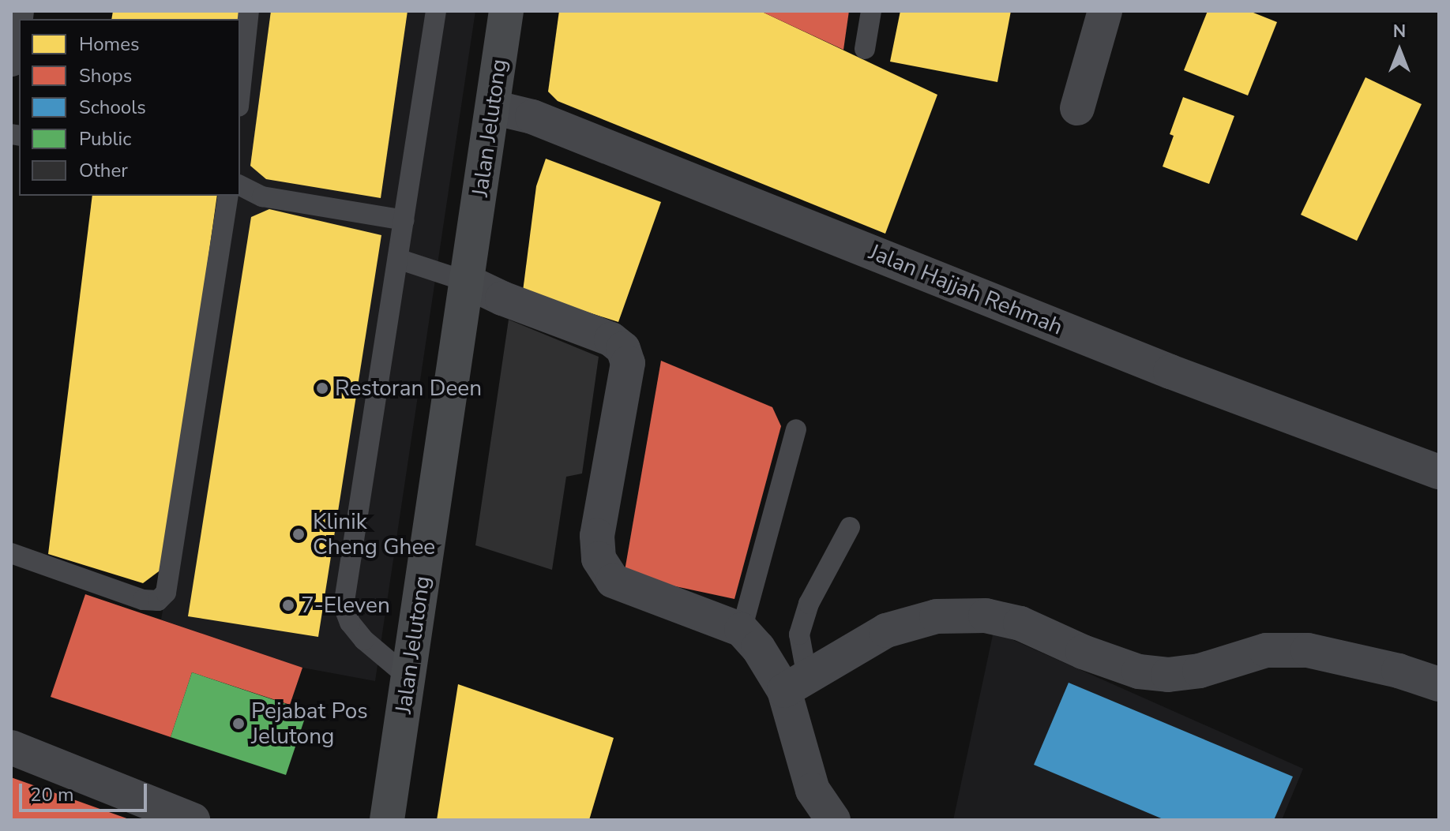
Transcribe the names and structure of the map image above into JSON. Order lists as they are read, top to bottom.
{
  "streets": {
    "main road": ["Jalan Jelutong"],
    "street": ["Jalan Hajjah Rehmah"]
  },
  "crossings": [
    ["Jalan Jelutong", "Jalan Hajjah Rehmah"]
  ],
  "places": [
    "Restoran Deen",
    "Klinik Cheng Ghee",
    "7-Eleven",
    "Pejabat Pos Jelutong"
  ],
  "legend": [
    "Homes",
    "Shops",
    "Schools",
    "Public",
    "Other"
  ],
  "scale_bar": "20 m",
  "north": "top"
}
